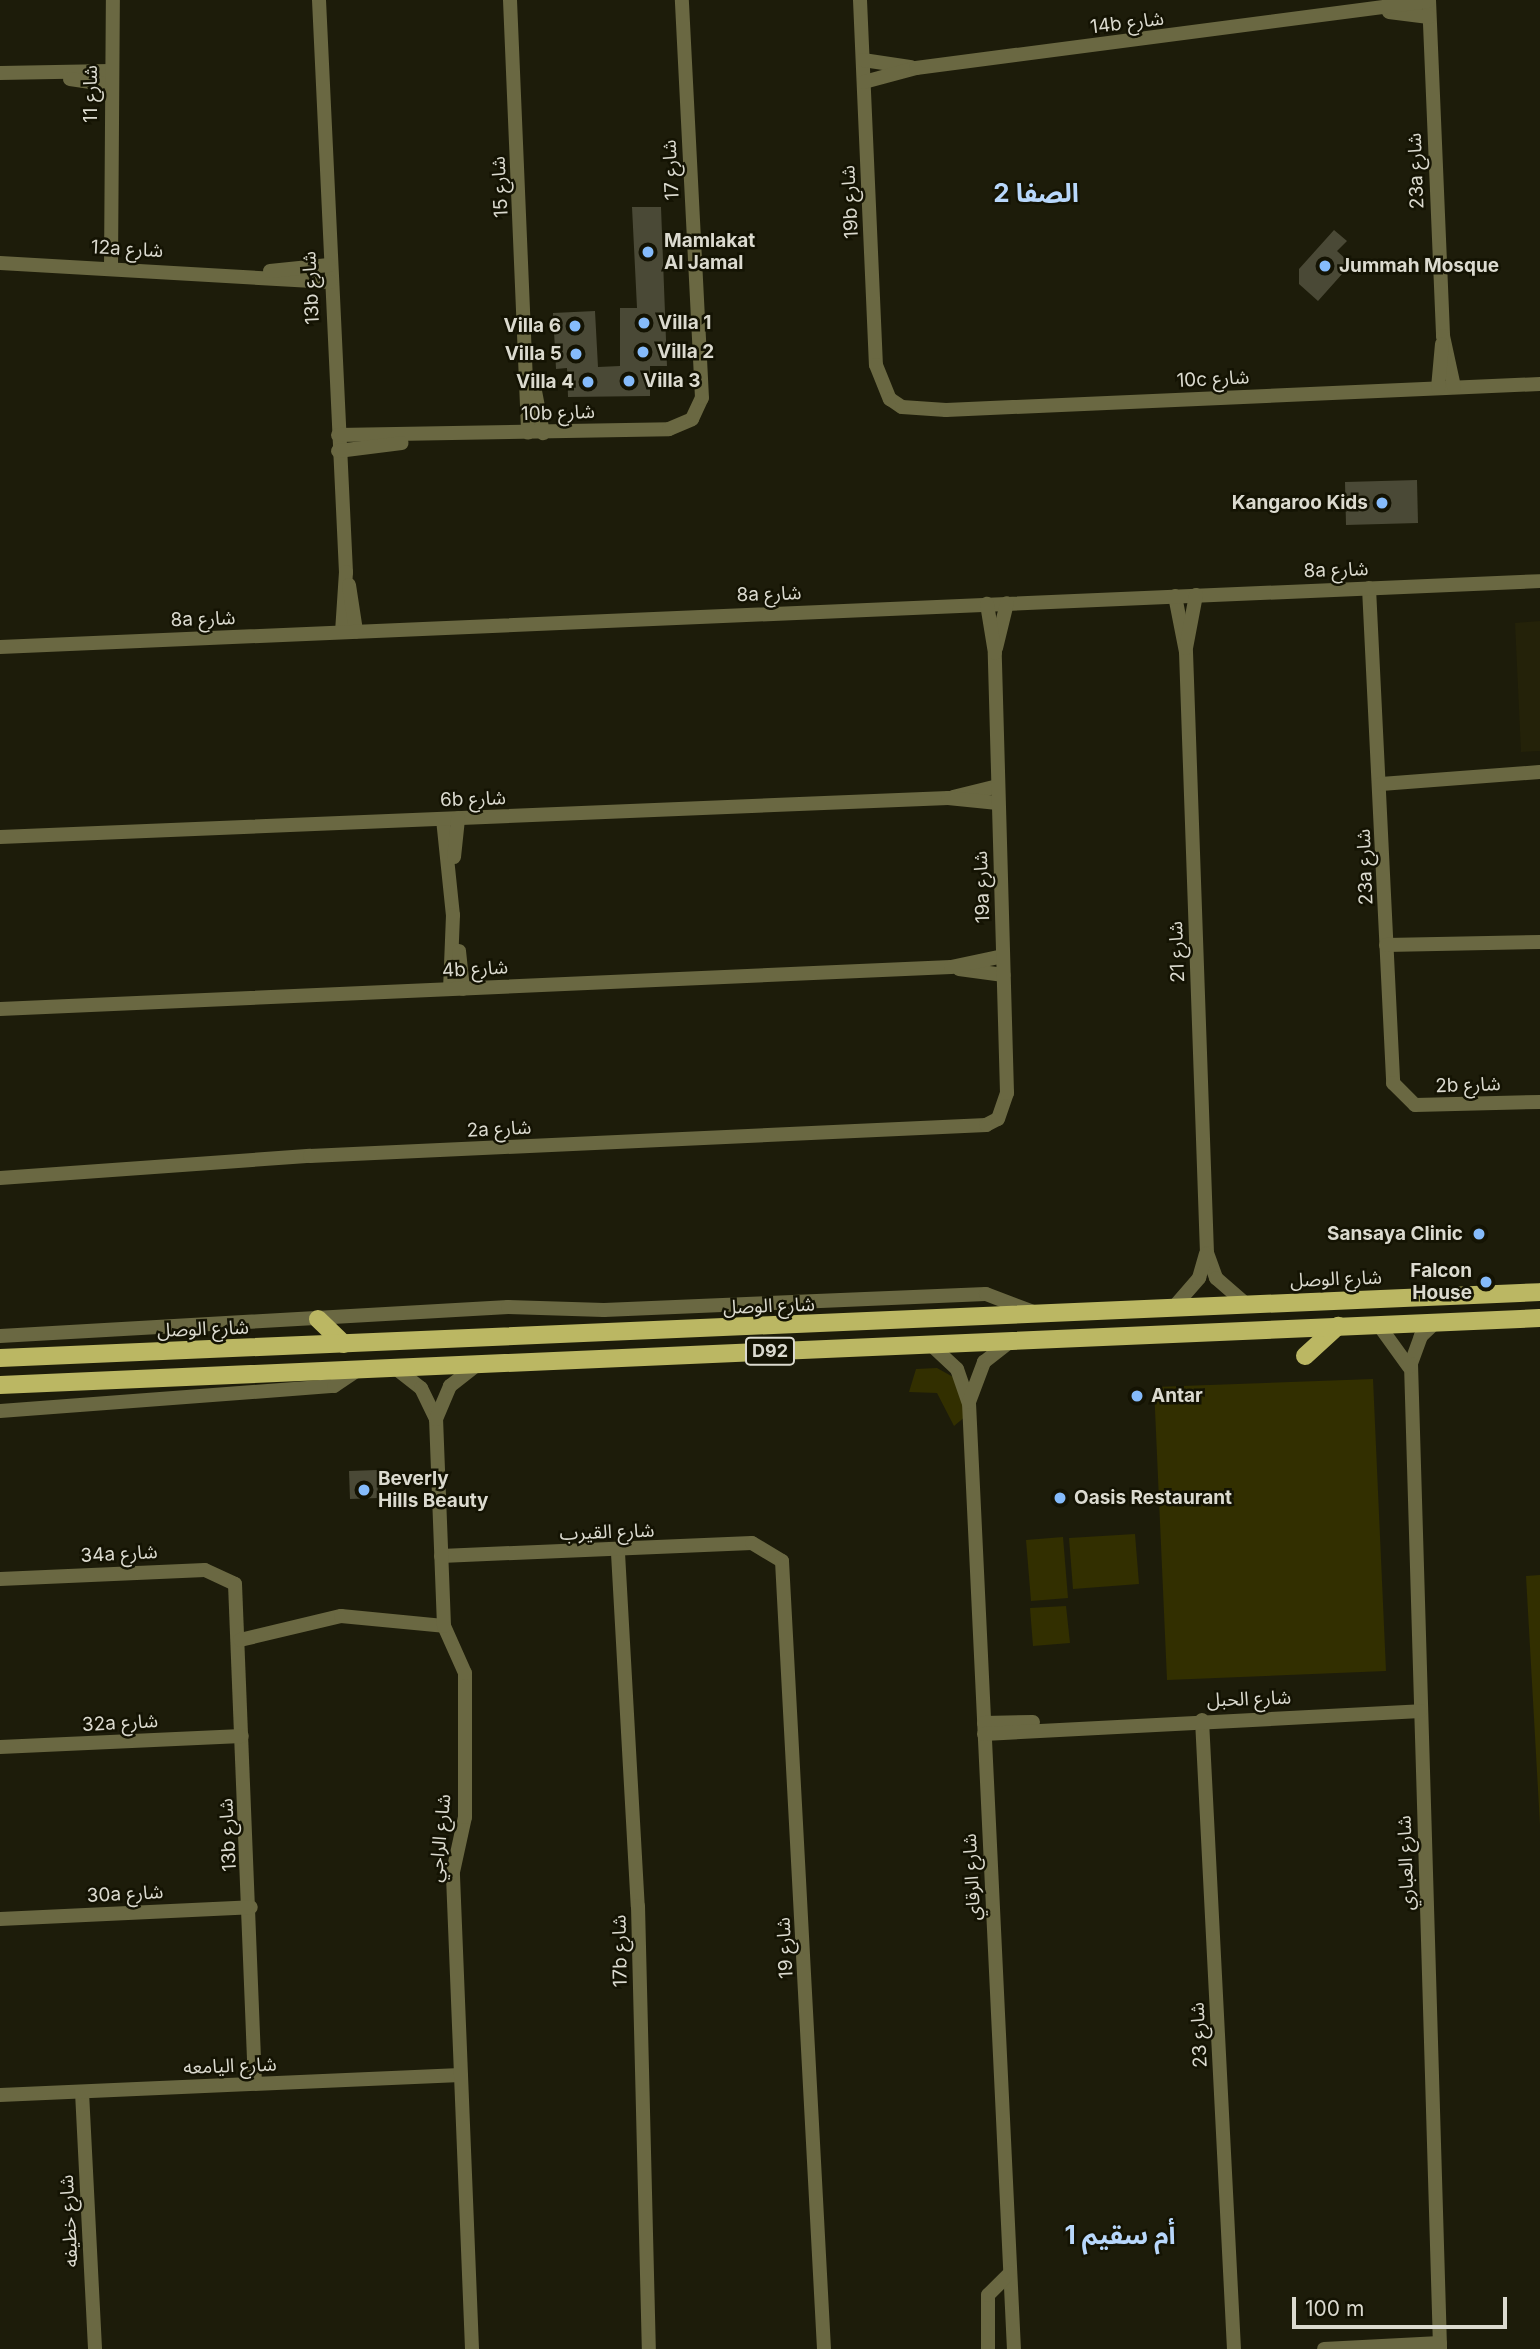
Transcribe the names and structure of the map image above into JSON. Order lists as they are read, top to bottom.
{
  "streets": {
    "main road": ["شارع الوصل", "D92"],
    "street": [
      "14b شارع",
      "شارع 11",
      "شارع 17",
      "23a شارع",
      "شارع 15",
      "19b شارع",
      "12a شارع",
      "13b شارع",
      "10c شارع",
      "10b شارع",
      "8a شارع",
      "6b شارع",
      "19a شارع",
      "شارع 21",
      "4b شارع",
      "2b شارع",
      "2a شارع",
      "شارع القيرب",
      "34a شارع",
      "شارع الحبل",
      "32a شارع",
      "شارع الراجي",
      "شارع العباري",
      "شارع الرقاي",
      "30a شارع",
      "شارع 19",
      "17b شارع",
      "شارع 23",
      "شارع اليامعه",
      "شارع خطيفه"
    ]
  },
  "crossings": [
    ["14b شارع", "23a شارع"],
    ["14b شارع", "19b شارع"],
    ["شارع 11", "12a شارع"],
    ["شارع 17", "10b شارع"],
    ["23a شارع", "10c شارع"],
    ["23a شارع", "8a شارع"],
    ["23a شارع", "2b شارع"],
    ["شارع 15", "10b شارع"],
    ["19b شارع", "10c شارع"],
    ["12a شارع", "13b شارع"],
    ["13b شارع", "10b شارع"],
    ["13b شارع", "8a شارع"],
    ["13b شارع", "34a شارع"],
    ["13b شارع", "32a شارع"],
    ["13b شارع", "30a شارع"],
    ["13b شارع", "شارع اليامعه"],
    ["8a شارع", "19a شارع"],
    ["8a شارع", "شارع 21"],
    ["6b شارع", "19a شارع"],
    ["19a شارع", "4b شارع"],
    ["19a شارع", "2a شارع"],
    ["شارع 21", "شارع الوصل"],
    ["D92", "شارع الراجي"],
    ["D92", "شارع العباري"],
    ["D92", "شارع الرقاي"],
    ["شارع القيرب", "شارع الراجي"],
    ["شارع القيرب", "شارع 19"],
    ["شارع القيرب", "17b شارع"],
    ["شارع الحبل", "شارع العباري"],
    ["شارع الحبل", "شارع الرقاي"],
    ["شارع الحبل", "شارع 23"],
    ["شارع الراجي", "شارع اليامعه"],
    ["شارع اليامعه", "شارع خطيفه"]
  ],
  "districts": ["الصفا 2", "أم سقيم 1"],
  "places": [
    "Mamlakat Al Jamal",
    "Jummah Mosque",
    "Villa 1",
    "Villa 6",
    "Villa 2",
    "Villa 5",
    "Villa 3",
    "Villa 4",
    "Kangaroo Kids",
    "Sansaya Clinic",
    "Falcon House",
    "Antar",
    "Beverly Hills Beauty",
    "Oasis Restaurant"
  ],
  "scale_bar": "100 m"
}
